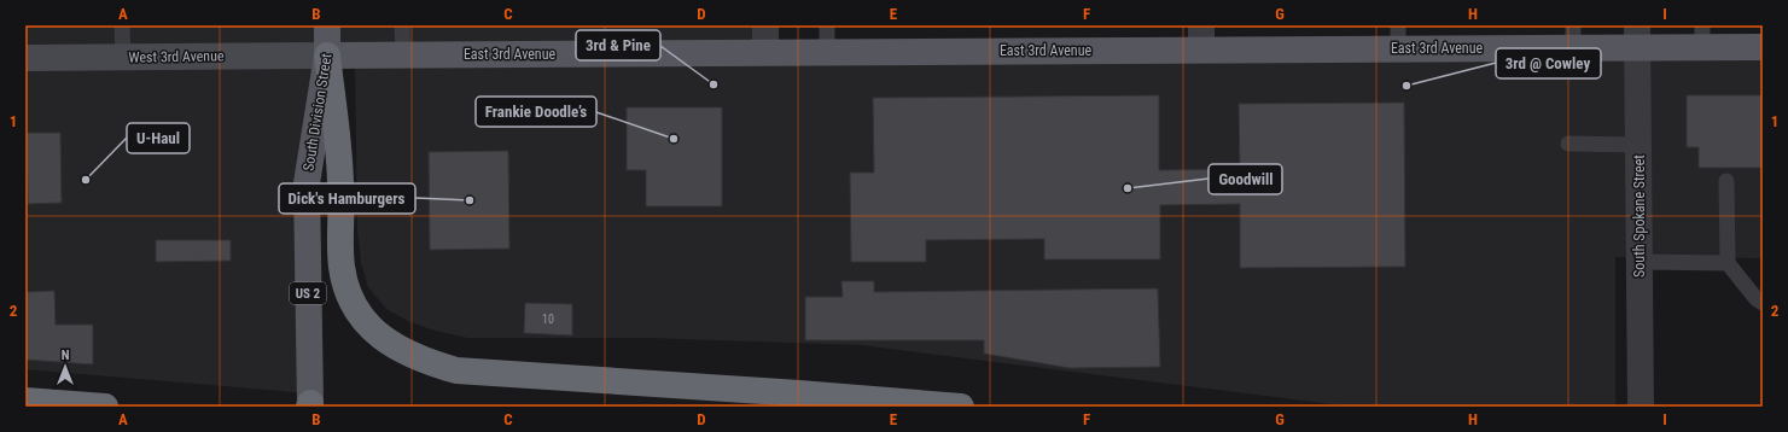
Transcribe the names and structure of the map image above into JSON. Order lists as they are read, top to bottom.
{
  "streets": {
    "main road": [
      "East 3rd Avenue",
      "West 3rd Avenue",
      "South Division Street",
      "US 2"
    ],
    "street": ["South Spokane Street"]
  },
  "crossings": [
    ["East 3rd Avenue", "West 3rd Avenue"],
    ["East 3rd Avenue", "South Division Street"],
    ["East 3rd Avenue", "South Spokane Street"],
    ["West 3rd Avenue", "South Division Street"]
  ],
  "places": [
    "3rd & Pine",
    "3rd @ Cowley",
    "Frankie Doodle’s",
    "U-Haul",
    "Goodwill",
    "Dick's Hamburgers"
  ],
  "house_numbers": ["10"],
  "north": "top",
  "grid": {
    "columns": [
      "A",
      "B",
      "C",
      "D",
      "E",
      "F",
      "G",
      "H",
      "I"
    ],
    "rows": ["1", "2"]
  }
}
